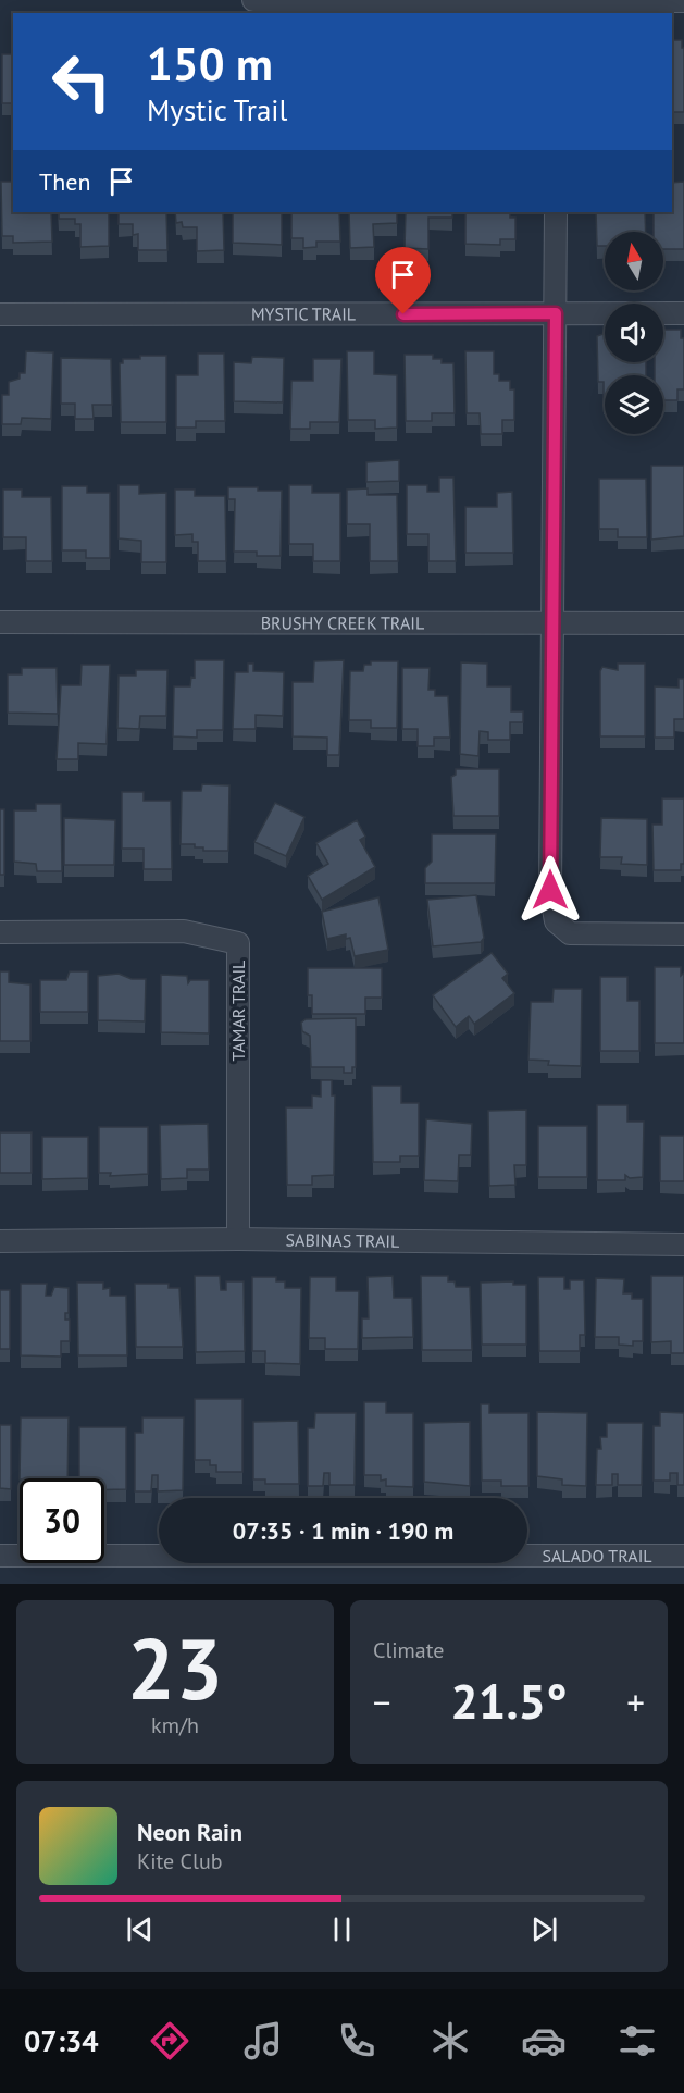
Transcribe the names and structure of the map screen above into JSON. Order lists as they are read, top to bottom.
{
  "streets": {
    "street": [
      "MYSTIC TRAIL",
      "BRUSHY CREEK TRAIL",
      "TAMAR TRAIL",
      "SABINAS TRAIL",
      "SALADO TRAIL"
    ]
  },
  "crossings": [
    ["TAMAR TRAIL", "SABINAS TRAIL"]
  ],
  "north": "top",
  "page": {
    "turn": ["150 m", "Mystic Trail"],
    "then": "Then",
    "limit": "30",
    "trip": "07:35 · 1 min · 190 m",
    "tile": [
      ["23", "km/h"],
      "Climate"
    ],
    "heat": ["−", "21.5°", "+"],
    "song": ["Neon Rain", "Kite Club"],
    "tabs": "07:34"
  }
}
